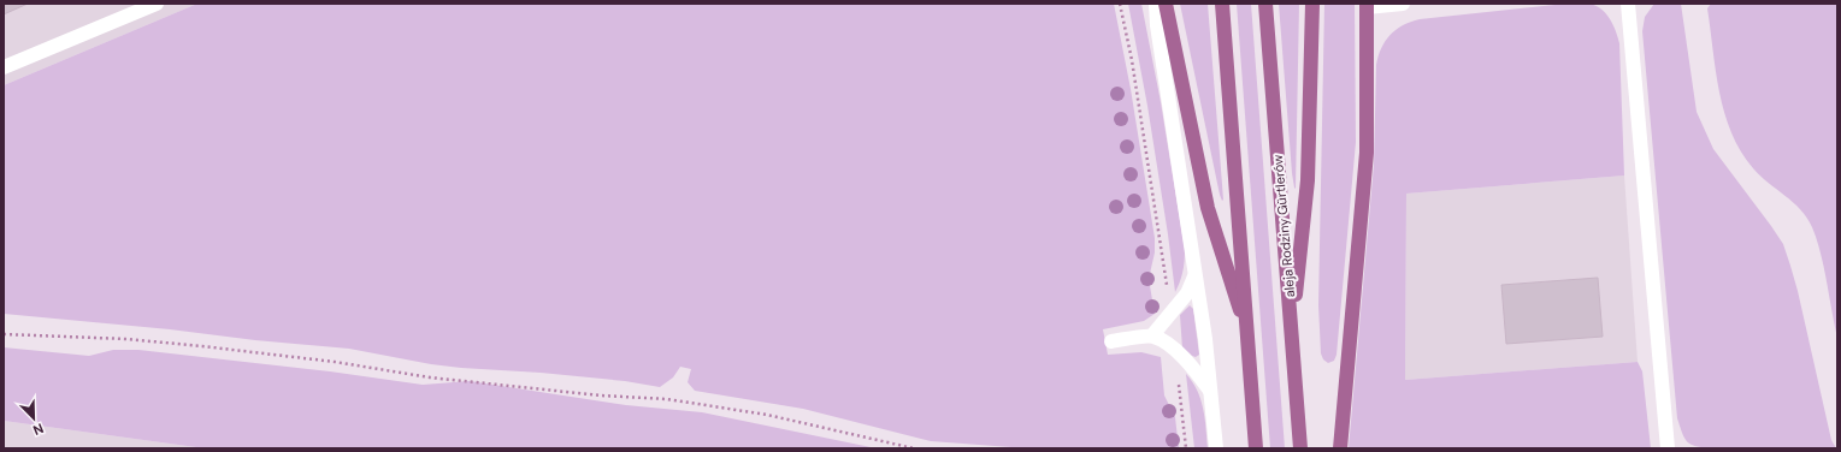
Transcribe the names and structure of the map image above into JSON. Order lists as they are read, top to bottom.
{
  "streets": {
    "main road": ["aleja Rodziny Gürtlerów"]
  },
  "north": "bottom right"
}
